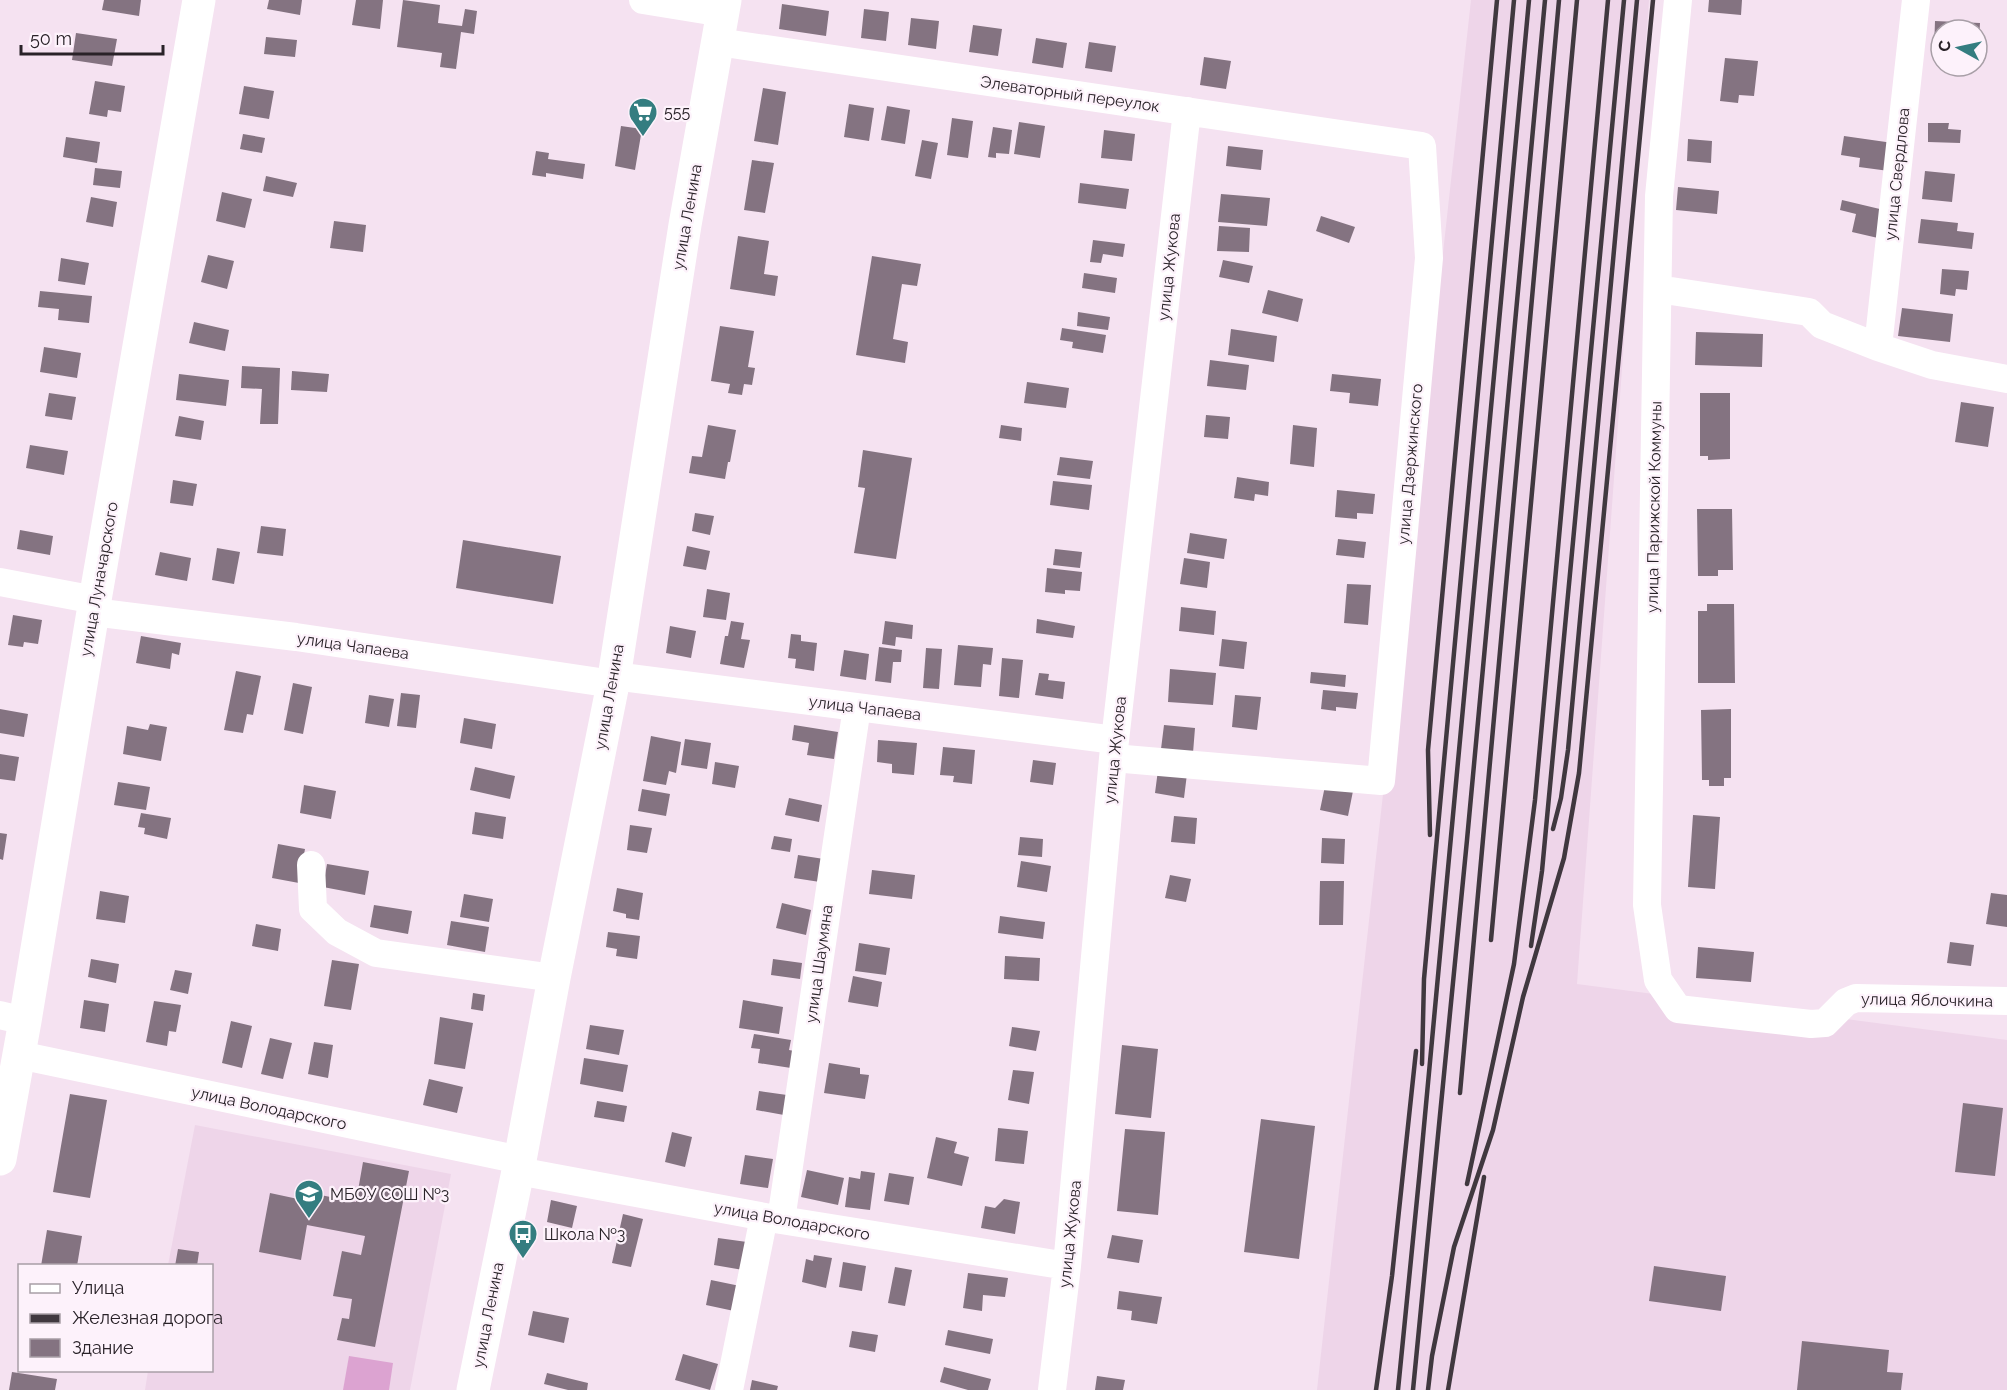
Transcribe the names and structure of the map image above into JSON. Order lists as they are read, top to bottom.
{
  "streets": {
    "main road": ["улица Ленина", "улица Луначарского"],
    "street": [
      "Элеваторный переулок",
      "улица Свердлова",
      "улица Жукова",
      "улица Дзержинского",
      "улица Парижской Коммуны",
      "улица Чапаева",
      "улица Шаумяна",
      "улица Яблочкина",
      "улица Володарского"
    ]
  },
  "crossings": [
    ["Элеваторный переулок", "улица Ленина"],
    ["Элеваторный переулок", "улица Жукова"],
    ["Элеваторный переулок", "улица Дзержинского"],
    ["улица Ленина", "улица Чапаева"],
    ["улица Ленина", "улица Володарского"],
    ["улица Жукова", "улица Чапаева"],
    ["улица Жукова", "улица Володарского"],
    ["улица Дзержинского", "улица Чапаева"],
    ["улица Парижской Коммуны", "улица Яблочкина"],
    ["улица Луначарского", "улица Чапаева"],
    ["улица Луначарского", "улица Володарского"],
    ["улица Чапаева", "улица Шаумяна"],
    ["улица Шаумяна", "улица Володарского"]
  ],
  "places": {
    "supermarket": ["555"],
    "school or university": ["МБОУ СОШ №3"],
    "bus stop": ["Школа №3"]
  },
  "legend": ["Улица", "Железная дорога", "Здание"],
  "scale_bar": "50 m",
  "north": "left"
}
